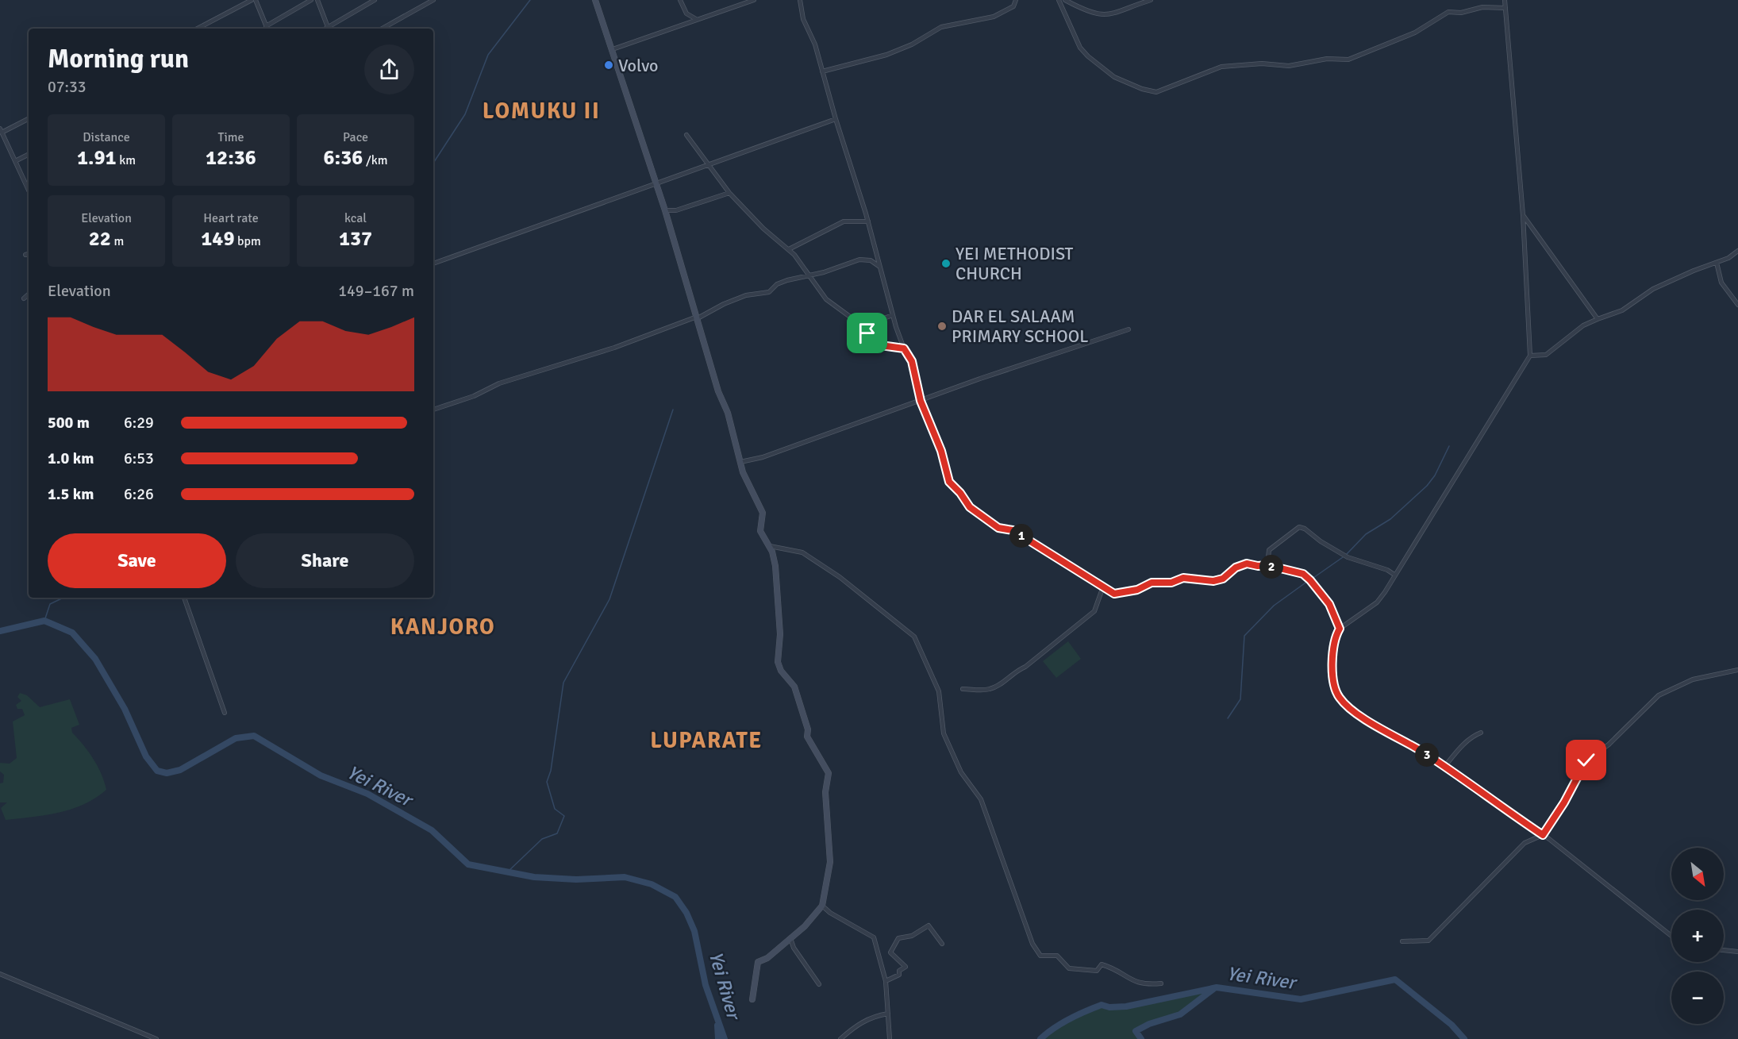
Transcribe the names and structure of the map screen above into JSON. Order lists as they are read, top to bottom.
{
  "districts": ["LOMUKU II", "KANJORO", "LUPARATE"],
  "water": ["Yei River"],
  "places": ["Volvo", "YEI METHODIST CHURCH", "DAR EL SALAAM PRIMARY SCHOOL"],
  "north": "bottom right",
  "page": {
    "heading": ["Morning run", "07:33"],
    "stats": [
      ["Distance", "1.91 km"],
      ["Time", "12:36"],
      ["Pace", "6:36 /km"],
      ["Elevation", "22 m"],
      ["Heart rate", "149 bpm"],
      ["kcal", "137"]
    ],
    "chart": ["Elevation", "149–167 m"],
    "list": [
      {
        "name": "500 m",
        "note": "6:29"
      },
      {
        "name": "1.0 km",
        "note": "6:53"
      },
      {
        "name": "1.5 km",
        "note": "6:26"
      }
    ],
    "pins": ["1", "2", "3"],
    "buttons": ["Save", "Share"],
    "map_buttons": ["+", "−"]
  }
}
